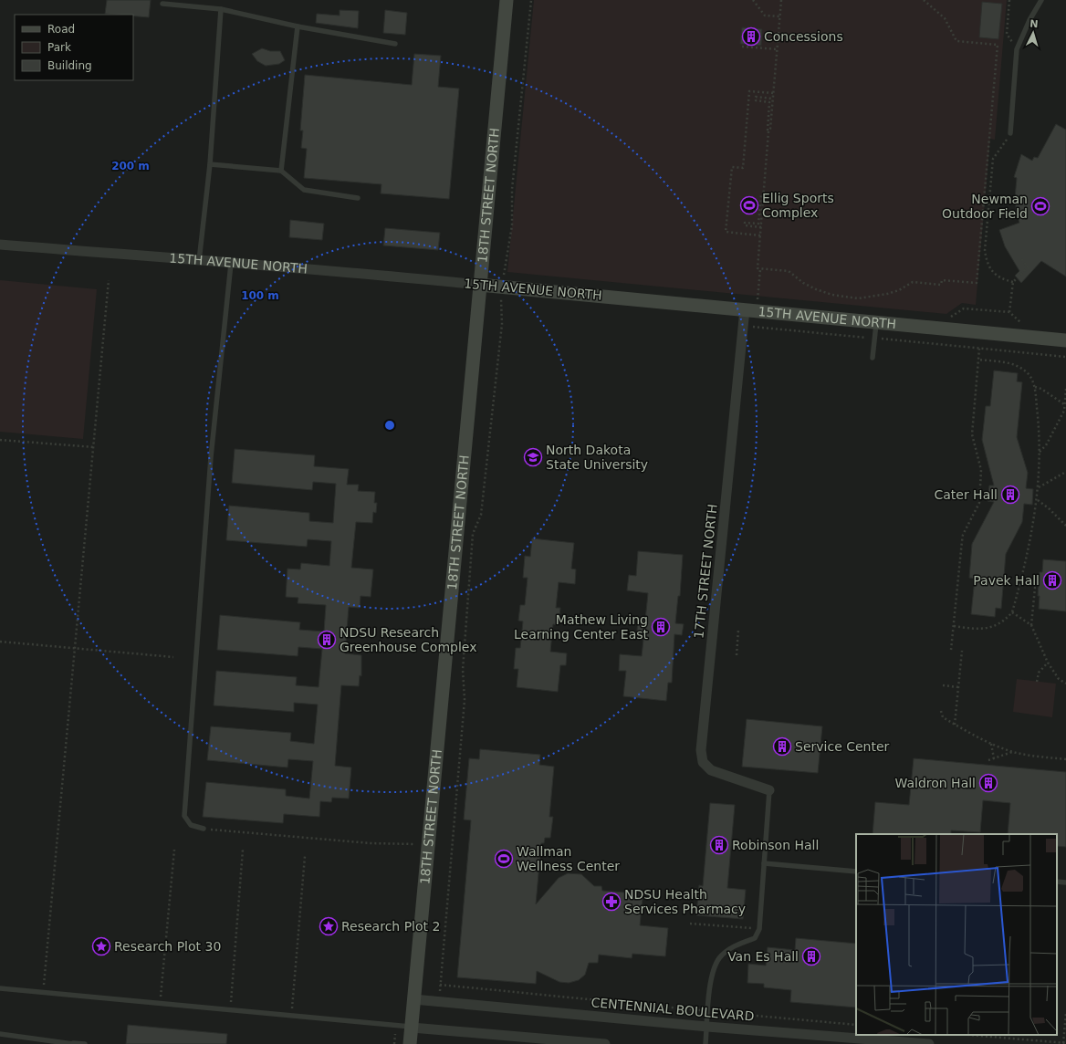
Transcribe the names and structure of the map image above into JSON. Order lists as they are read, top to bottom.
{
  "streets": {
    "street": [
      "18TH STREET NORTH",
      "15TH AVENUE NORTH",
      "17TH STREET NORTH",
      "CENTENNIAL BOULEVARD"
    ]
  },
  "crossings": [
    ["18TH STREET NORTH", "15TH AVENUE NORTH"],
    ["18TH STREET NORTH", "CENTENNIAL BOULEVARD"],
    ["15TH AVENUE NORTH", "17TH STREET NORTH"]
  ],
  "places": {
    "building": [
      "Concessions",
      "Cater Hall",
      "Pavek Hall",
      "Mathew Living Learning Center East",
      "NDSU Research Greenhouse Complex",
      "Service Center",
      "Waldron Hall",
      "Robinson Hall",
      "Van Es Hall"
    ],
    "sports": ["Ellig Sports Complex", "Newman Outdoor Field", "Wallman Wellness Center"],
    "school or university": ["North Dakota State University"],
    "pharmacy": ["NDSU Health Services Pharmacy"],
    "place": ["Research Plot 2", "Research Plot 30"]
  },
  "legend": ["Road", "Park", "Building"],
  "north": "top",
  "rings": ["200 m", "100 m"]
}
